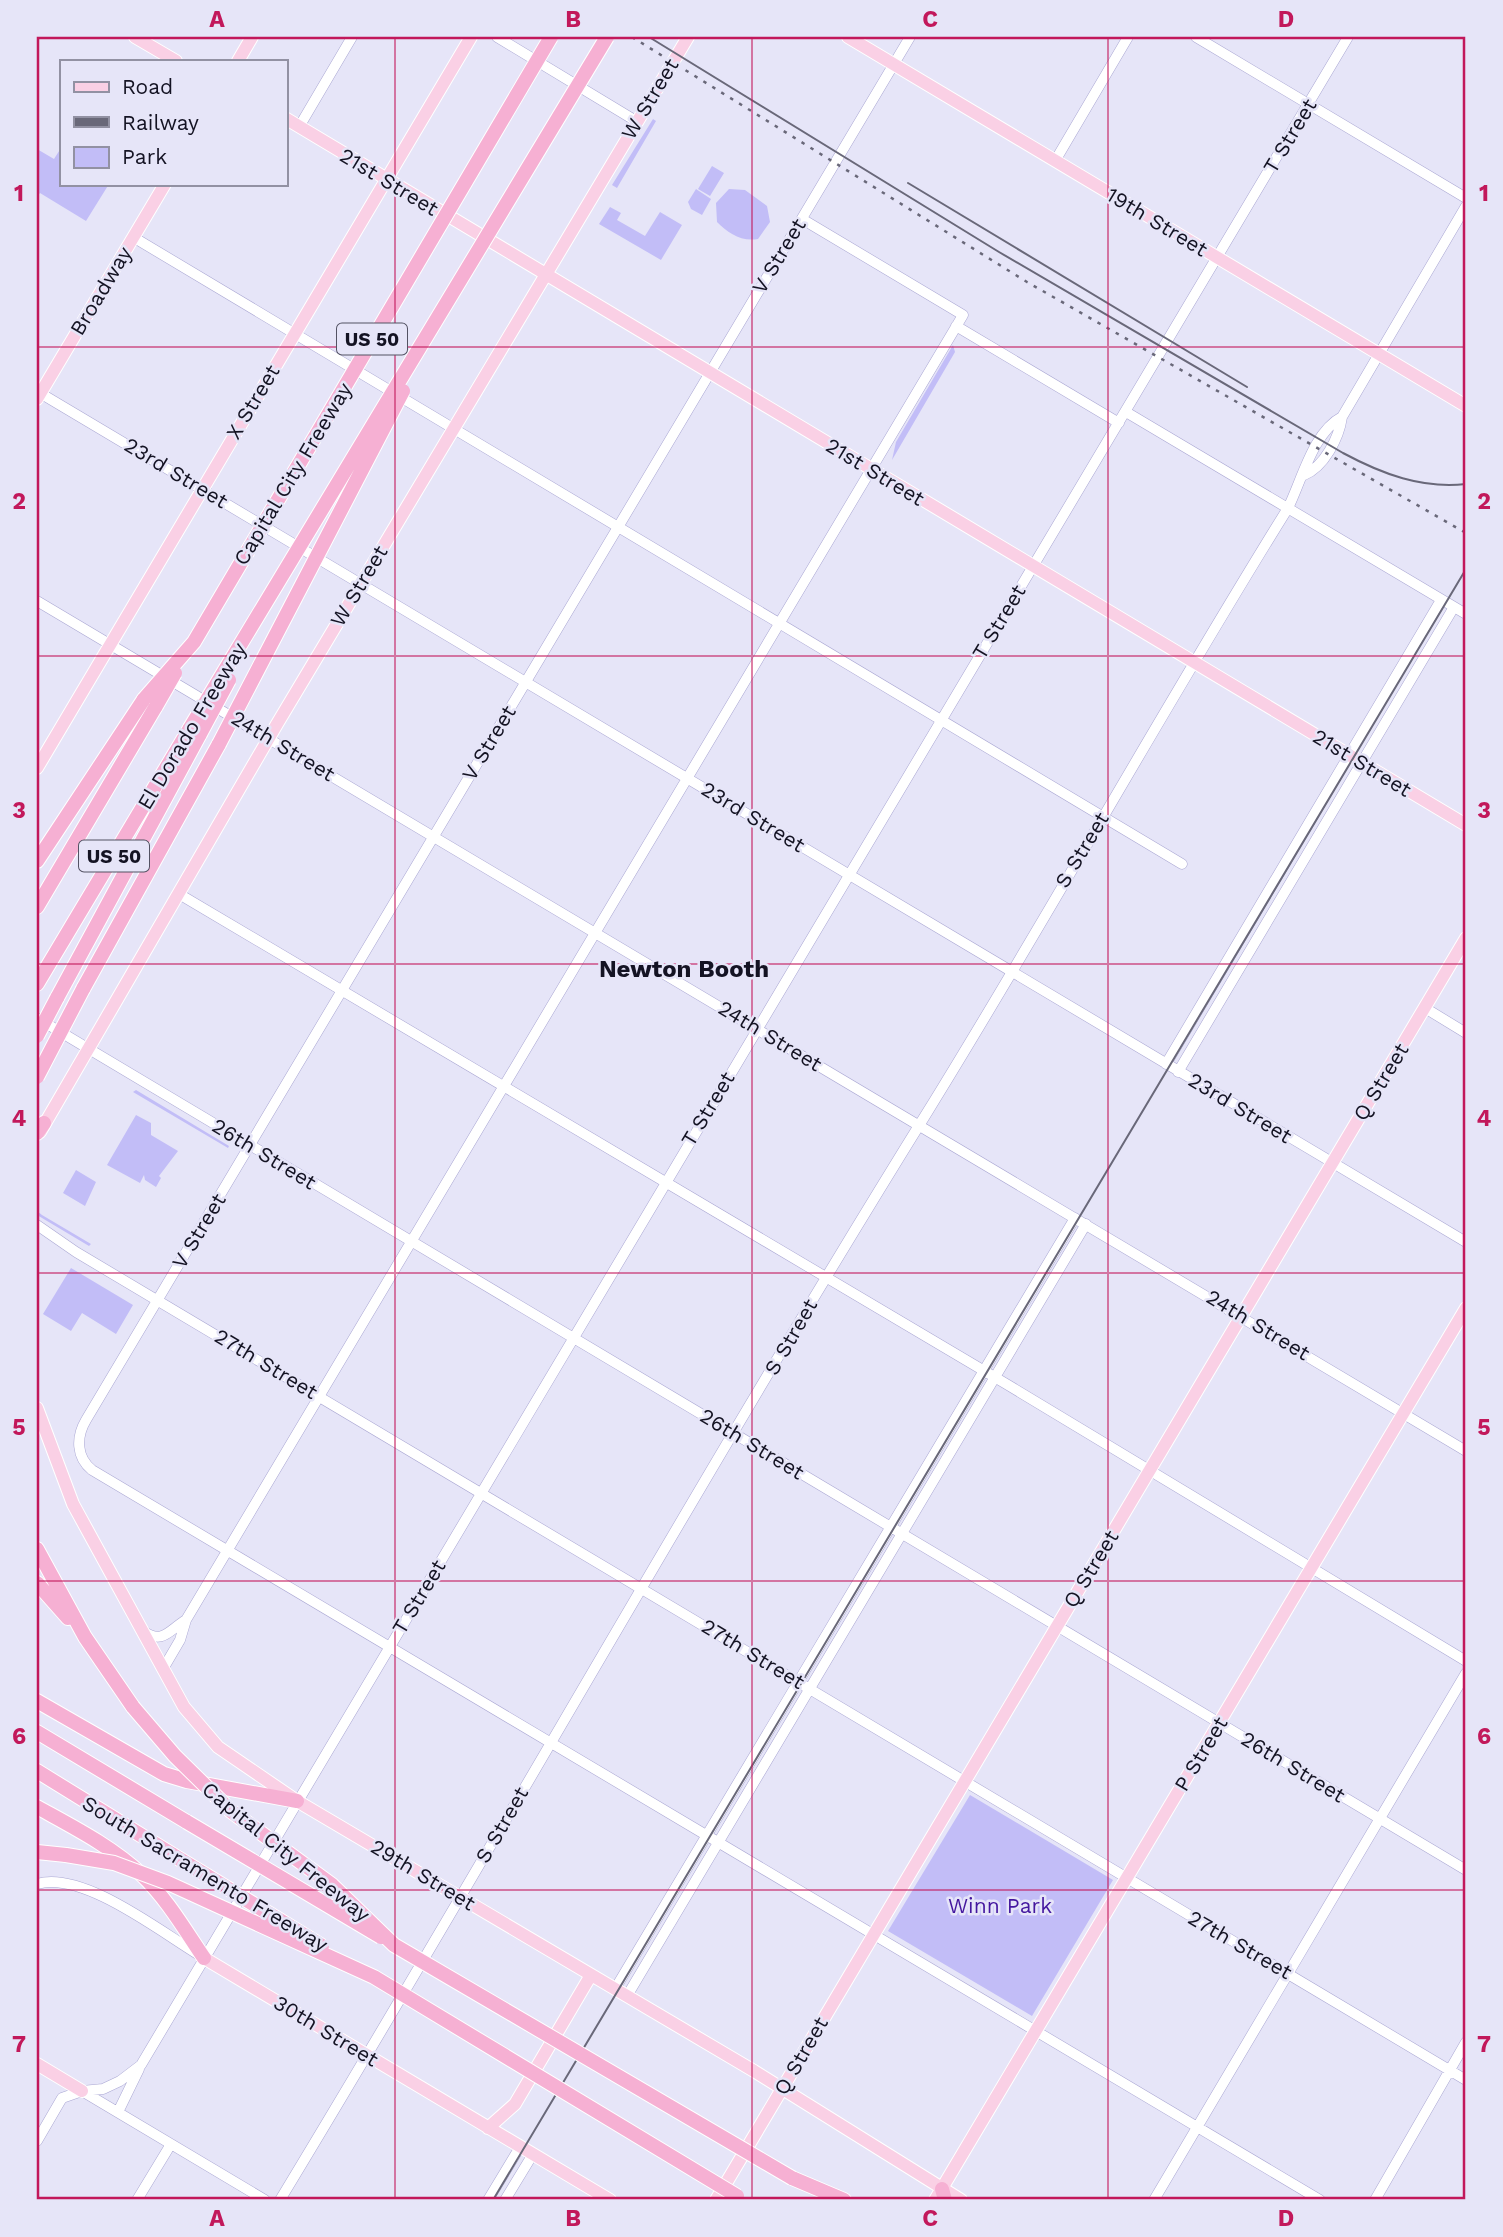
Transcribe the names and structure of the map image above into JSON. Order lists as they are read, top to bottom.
{
  "streets": {
    "highway": [
      "US 50",
      "Capital City Freeway",
      "El Dorado Freeway",
      "South Sacramento Freeway"
    ],
    "main road": [
      "W Street",
      "21st Street",
      "19th Street",
      "Broadway",
      "X Street",
      "Q Street",
      "P Street",
      "29th Street",
      "30th Street"
    ],
    "street": [
      "T Street",
      "V Street",
      "23rd Street",
      "24th Street",
      "S Street",
      "26th Street",
      "27th Street"
    ]
  },
  "crossings": [
    ["W Street", "21st Street"],
    ["W Street", "23rd Street"],
    ["W Street", "24th Street"],
    ["W Street", "26th Street"],
    ["T Street", "21st Street"],
    ["T Street", "19th Street"],
    ["T Street", "23rd Street"],
    ["T Street", "24th Street"],
    ["T Street", "26th Street"],
    ["T Street", "27th Street"],
    ["T Street", "29th Street"],
    ["T Street", "30th Street"],
    ["21st Street", "V Street"],
    ["21st Street", "X Street"],
    ["21st Street", "S Street"],
    ["19th Street", "V Street"],
    ["19th Street", "S Street"],
    ["V Street", "23rd Street"],
    ["V Street", "24th Street"],
    ["V Street", "26th Street"],
    ["V Street", "27th Street"],
    ["Broadway", "23rd Street"],
    ["X Street", "23rd Street"],
    ["X Street", "24th Street"],
    ["23rd Street", "S Street"],
    ["23rd Street", "Q Street"],
    ["Capital City Freeway", "El Dorado Freeway"],
    ["Capital City Freeway", "South Sacramento Freeway"],
    ["24th Street", "S Street"],
    ["24th Street", "Q Street"],
    ["24th Street", "P Street"],
    ["S Street", "26th Street"],
    ["S Street", "27th Street"],
    ["S Street", "29th Street"],
    ["S Street", "30th Street"],
    ["Q Street", "26th Street"],
    ["Q Street", "27th Street"],
    ["Q Street", "29th Street"],
    ["26th Street", "P Street"],
    ["27th Street", "P Street"],
    ["P Street", "29th Street"]
  ],
  "districts": ["Newton Booth"],
  "parks": ["Winn Park"],
  "legend": ["Road", "Railway", "Park"],
  "grid": {
    "columns": [
      "A",
      "B",
      "C",
      "D"
    ],
    "rows": [
      "1",
      "2",
      "3",
      "4",
      "5",
      "6",
      "7"
    ]
  }
}
